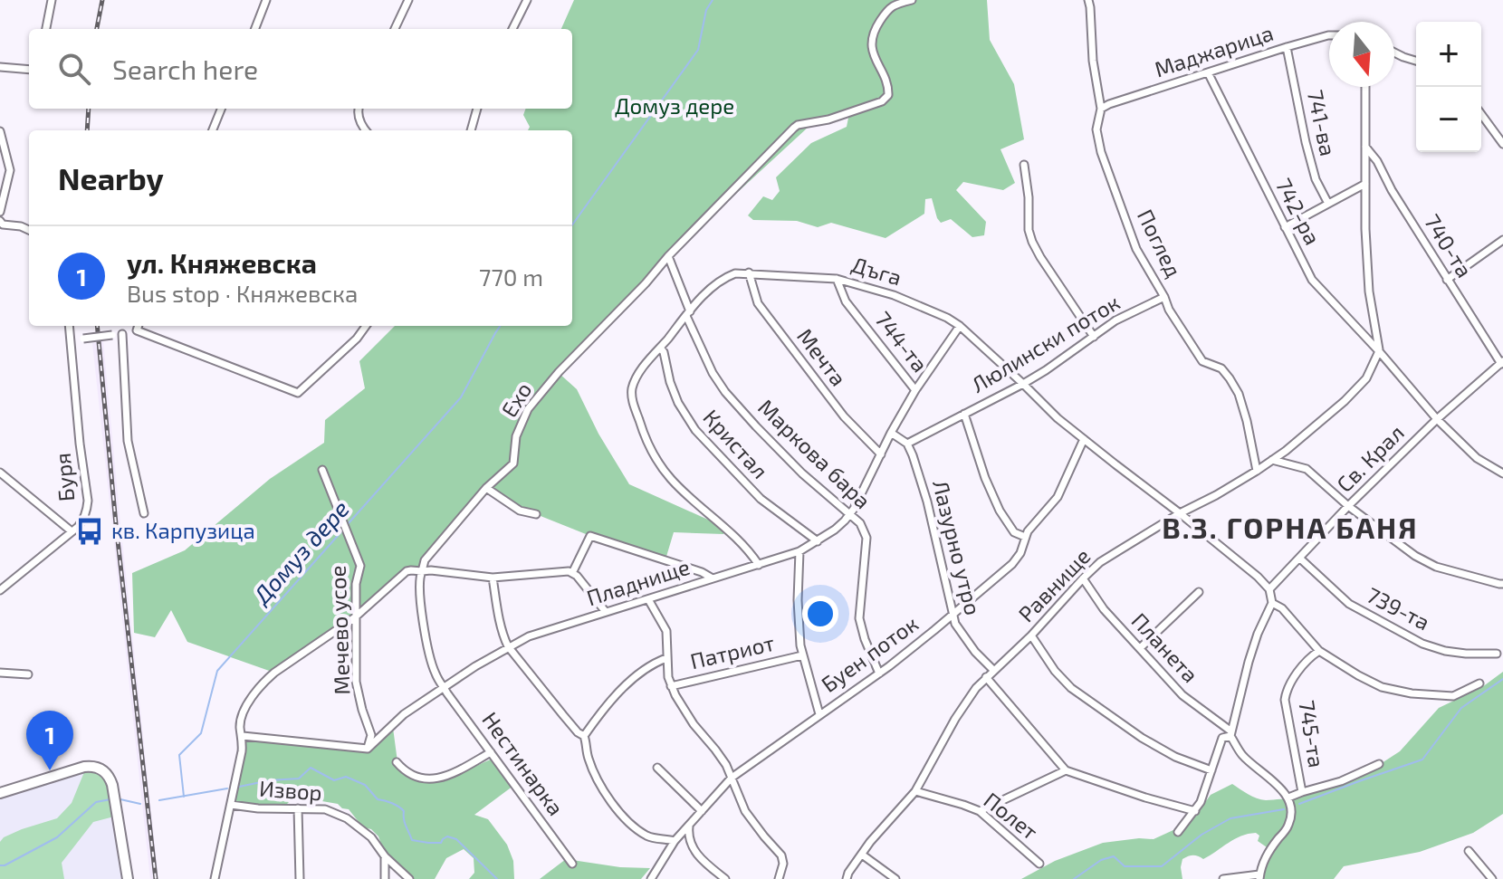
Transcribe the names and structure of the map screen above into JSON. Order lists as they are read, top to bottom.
{
  "streets": {
    "street": [
      "Маджарица",
      "741-ва",
      "742-ра",
      "Поглед",
      "740-та",
      "Дъга",
      "744-та",
      "Люлински поток",
      "Мечта",
      "Ехо",
      "Кристал",
      "Маркова бара",
      "Св. Крал",
      "Буря",
      "Лазурно утро",
      "Пладнище",
      "Равнище",
      "739-та",
      "Мечево усое",
      "Планета",
      "Патриот",
      "Буен поток",
      "745-та",
      "Нестинарка",
      "Извор",
      "Полет"
    ]
  },
  "crossings": [
    ["Маджарица", "741-ва"],
    ["Маджарица", "742-ра"],
    ["Маджарица", "Поглед"],
    ["742-ра", "Св. Крал"],
    ["742-ра", "Равнище"],
    ["Поглед", "Люлински поток"],
    ["Поглед", "Равнище"],
    ["740-та", "Св. Крал"],
    ["Дъга", "744-та"],
    ["Дъга", "Люлински поток"],
    ["Дъга", "Мечта"],
    ["Дъга", "Кристал"],
    ["Дъга", "Маркова бара"],
    ["Дъга", "Св. Крал"],
    ["Дъга", "Пладнище"],
    ["Дъга", "Равнище"],
    ["Дъга", "Буен поток"],
    ["744-та", "Пладнище"],
    ["Люлински поток", "Лазурно утро"],
    ["Мечта", "Пладнище"],
    ["Ехо", "Маркова бара"],
    ["Ехо", "Нестинарка"],
    ["Кристал", "Пладнище"],
    ["Маркова бара", "Пладнище"],
    ["Маркова бара", "Буен поток"],
    ["Св. Крал", "739-та"],
    ["Лазурно утро", "Равнище"],
    ["Лазурно утро", "Буен поток"],
    ["Пладнище", "Мечево усое"],
    ["Пладнище", "Нестинарка"],
    ["Равнище", "Планета"],
    ["Равнище", "Полет"]
  ],
  "districts": ["В.З. ГОРНА БАНЯ"],
  "water": ["Домуз дере"],
  "parks": ["Домуз дере"],
  "places": {
    "bus stop": ["кв. Карпузица"]
  },
  "north": "bottom",
  "page": {
    "map_buttons": ["+", "−"],
    "search": "Search here",
    "heading": "Nearby",
    "list": [
      {
        "mark": "1",
        "name": "ул. Княжевска",
        "note": "Bus stop · Княжевска",
        "value": "770 m"
      }
    ],
    "pins": "1"
  }
}
